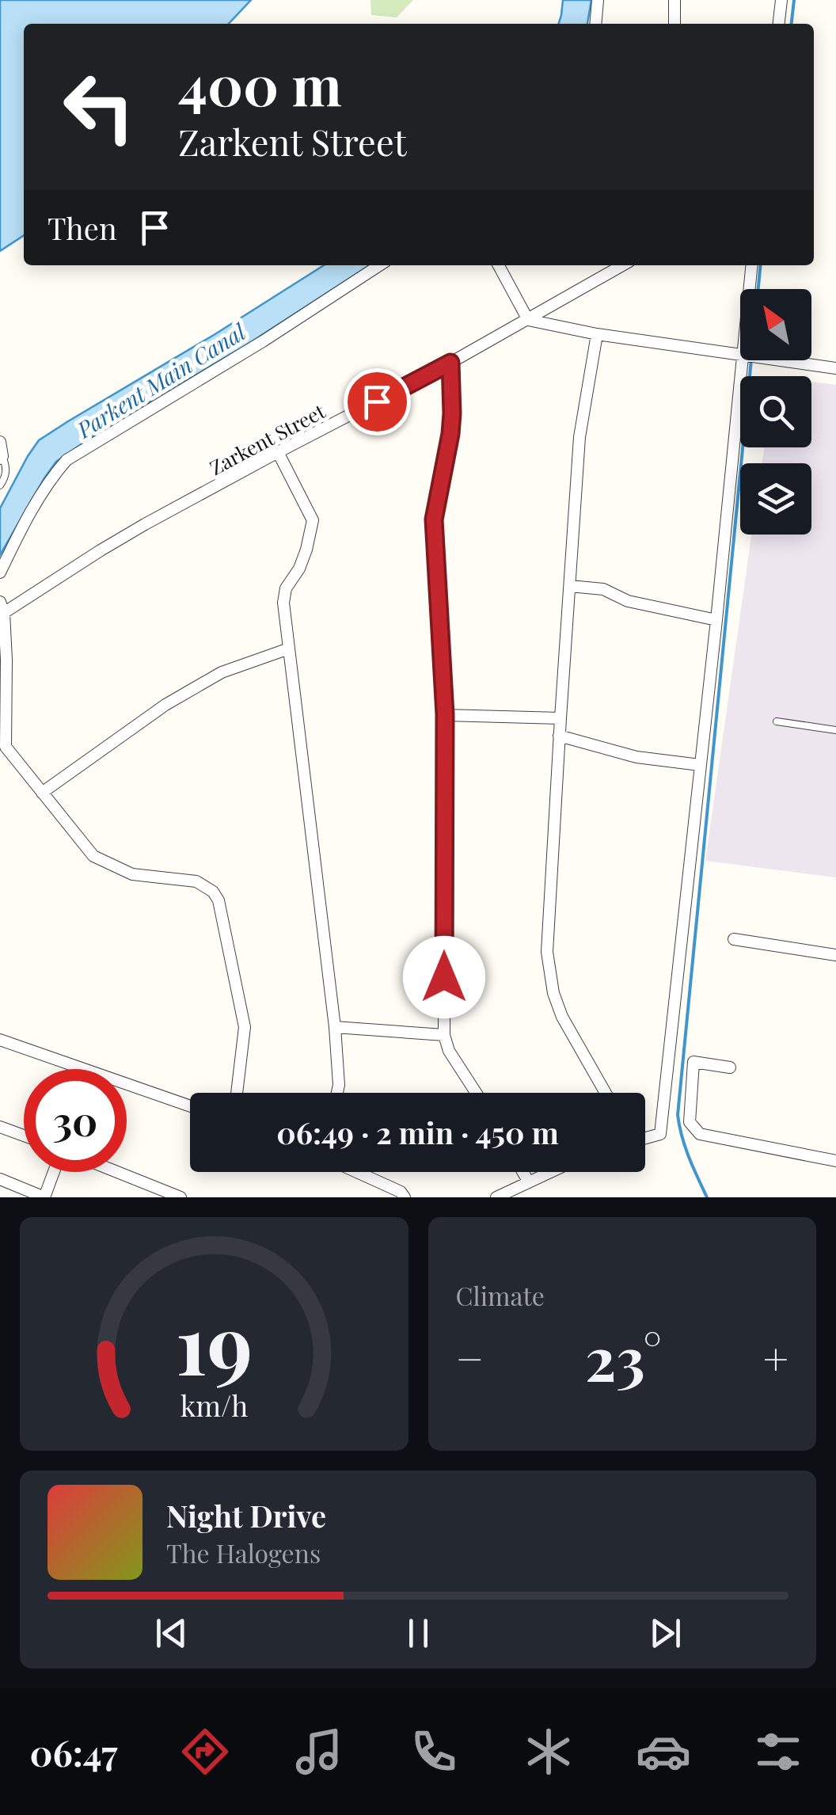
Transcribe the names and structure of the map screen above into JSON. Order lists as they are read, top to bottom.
{
  "streets": {
    "street": ["Zarkent Street"]
  },
  "water": ["Parkent Main Canal"],
  "north": "top left",
  "page": {
    "turn": ["400 m", "Zarkent Street"],
    "then": "Then",
    "limit": "30",
    "trip": "06:49 · 2 min · 450 m",
    "tile": "Climate",
    "heat": ["−", "23°", "+"],
    "song": ["Night Drive", "The Halogens"],
    "tabs": "06:47",
    "gauge": ["19", "km/h"]
  }
}
